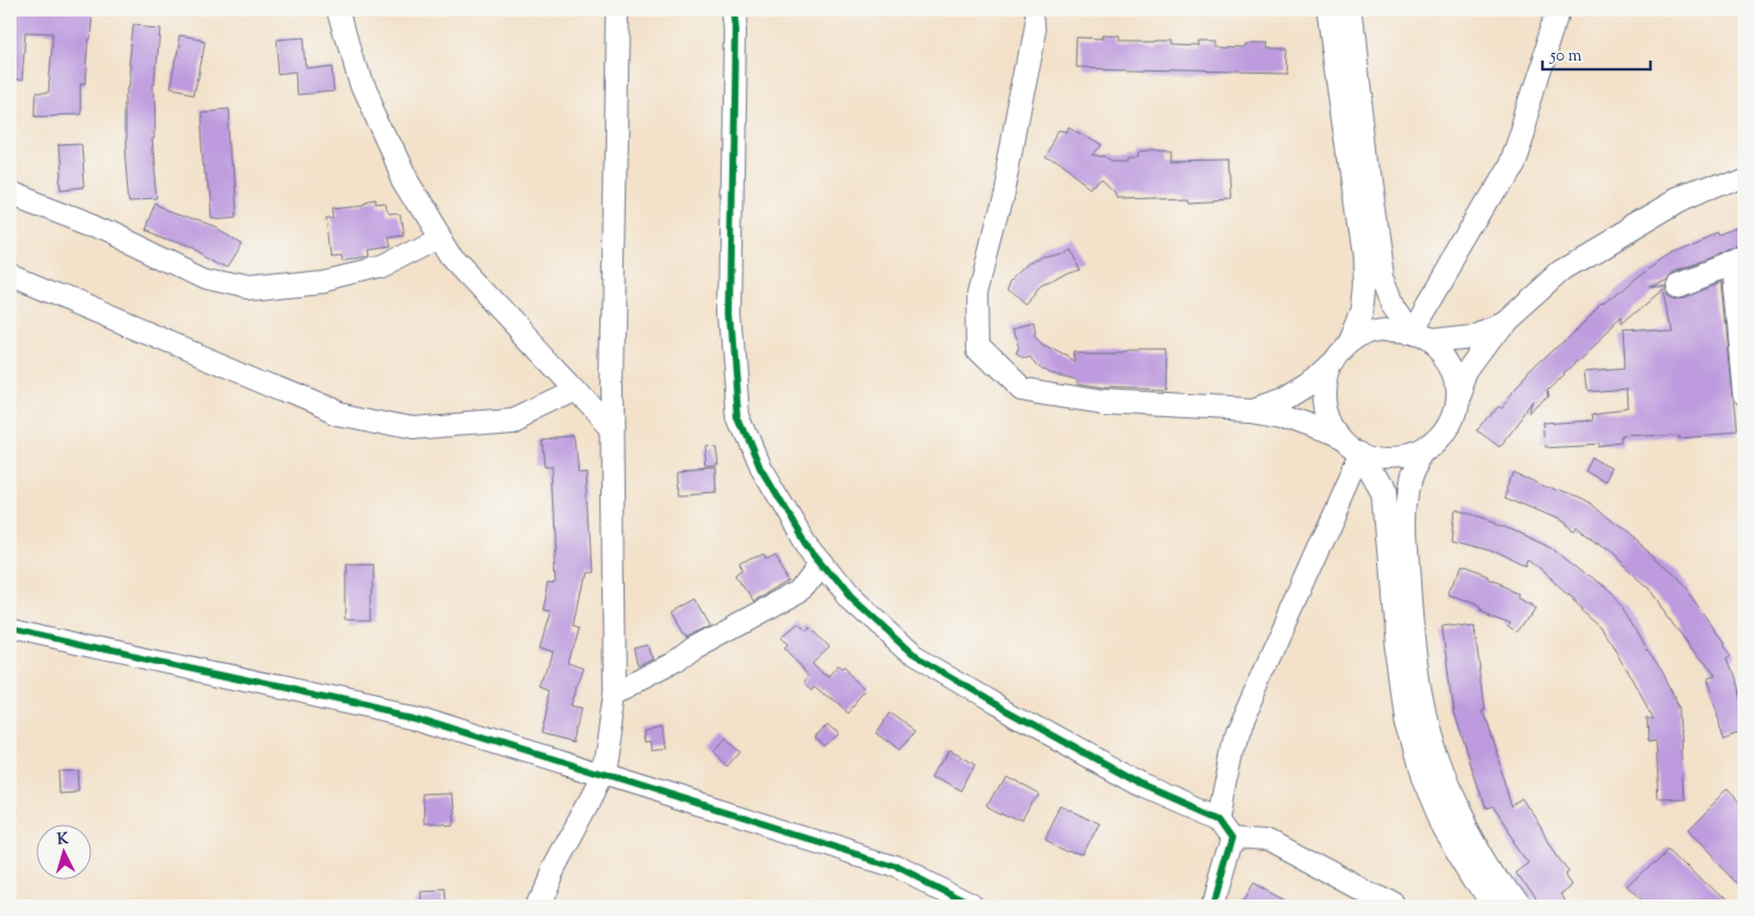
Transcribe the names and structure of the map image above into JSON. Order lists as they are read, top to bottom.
{
  "scale_bar": "50 m",
  "north": "top"
}
